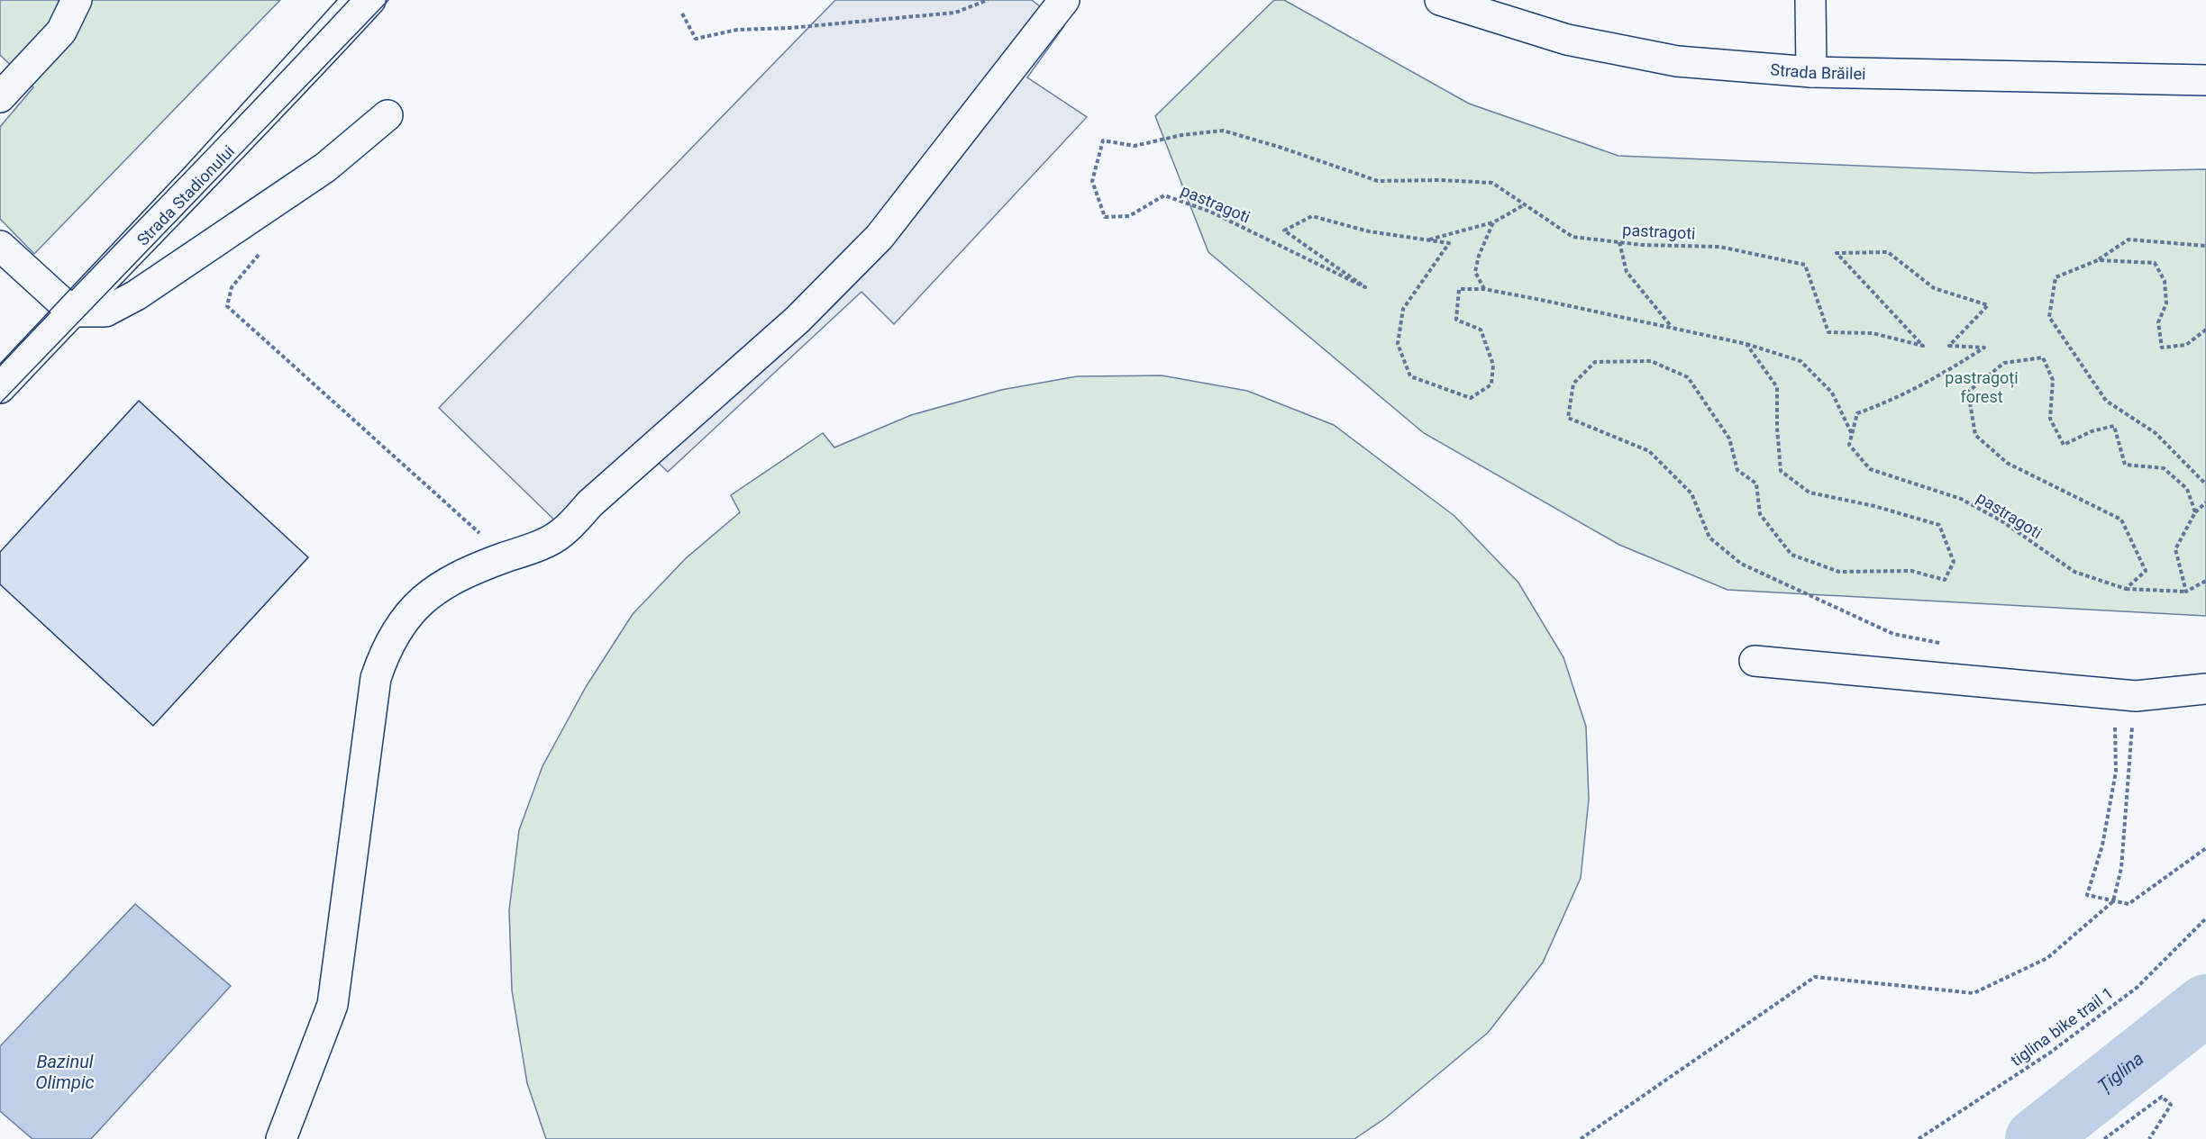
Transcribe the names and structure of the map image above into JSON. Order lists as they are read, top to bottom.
{
  "streets": {
    "main road": ["Strada Brăilei", "Strada Stadionului"],
    "path": ["pastragoti", "tiglina bike trail 1"]
  },
  "water": ["Bazinul Olimpic", "Țiglina"],
  "parks": ["pastragoți forest"]
}
